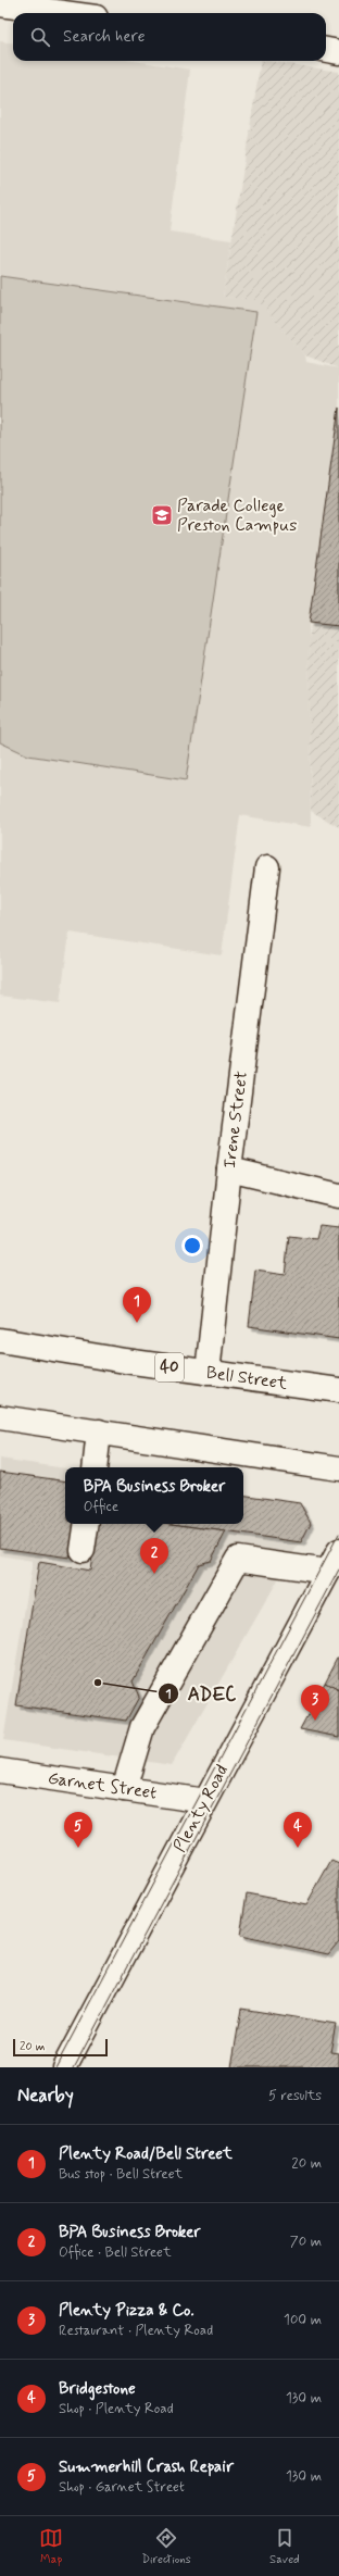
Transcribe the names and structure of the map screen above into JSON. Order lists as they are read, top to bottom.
{
  "streets": {
    "main road": [
      "Irene Street",
      "40",
      "Bell Street",
      "Garnet Street",
      "Plenty Road"
    ]
  },
  "crossings": [
    ["Irene Street", "Bell Street"],
    ["Garnet Street", "Plenty Road"]
  ],
  "places": {
    "school or university": ["Parade College Preston Campus"],
    "other": ["ADEC"]
  },
  "scale_bar": "20 m",
  "page": {
    "search": "Search here",
    "pins": [
      "1",
      "2",
      "3",
      "4",
      "5"
    ],
    "popup": ["BPA Business Broker", "Office"],
    "scale": "20 m",
    "heading": ["Nearby", "5 results"],
    "list": [
      {
        "mark": "1",
        "name": "Plenty Road/Bell Street",
        "note": "Bus stop · Bell Street",
        "value": "20 m"
      },
      {
        "mark": "2",
        "name": "BPA Business Broker",
        "note": "Office · Bell Street",
        "value": "70 m"
      },
      {
        "mark": "3",
        "name": "Plenty Pizza & Co.",
        "note": "Restaurant · Plenty Road",
        "value": "100 m"
      },
      {
        "mark": "4",
        "name": "Bridgestone",
        "note": "Shop · Plenty Road",
        "value": "130 m"
      },
      {
        "mark": "5",
        "name": "Summerhill Crash Repair",
        "note": "Shop · Garnet Street",
        "value": "130 m"
      }
    ],
    "nav": ["Map", "Directions", "Saved"]
  }
}
